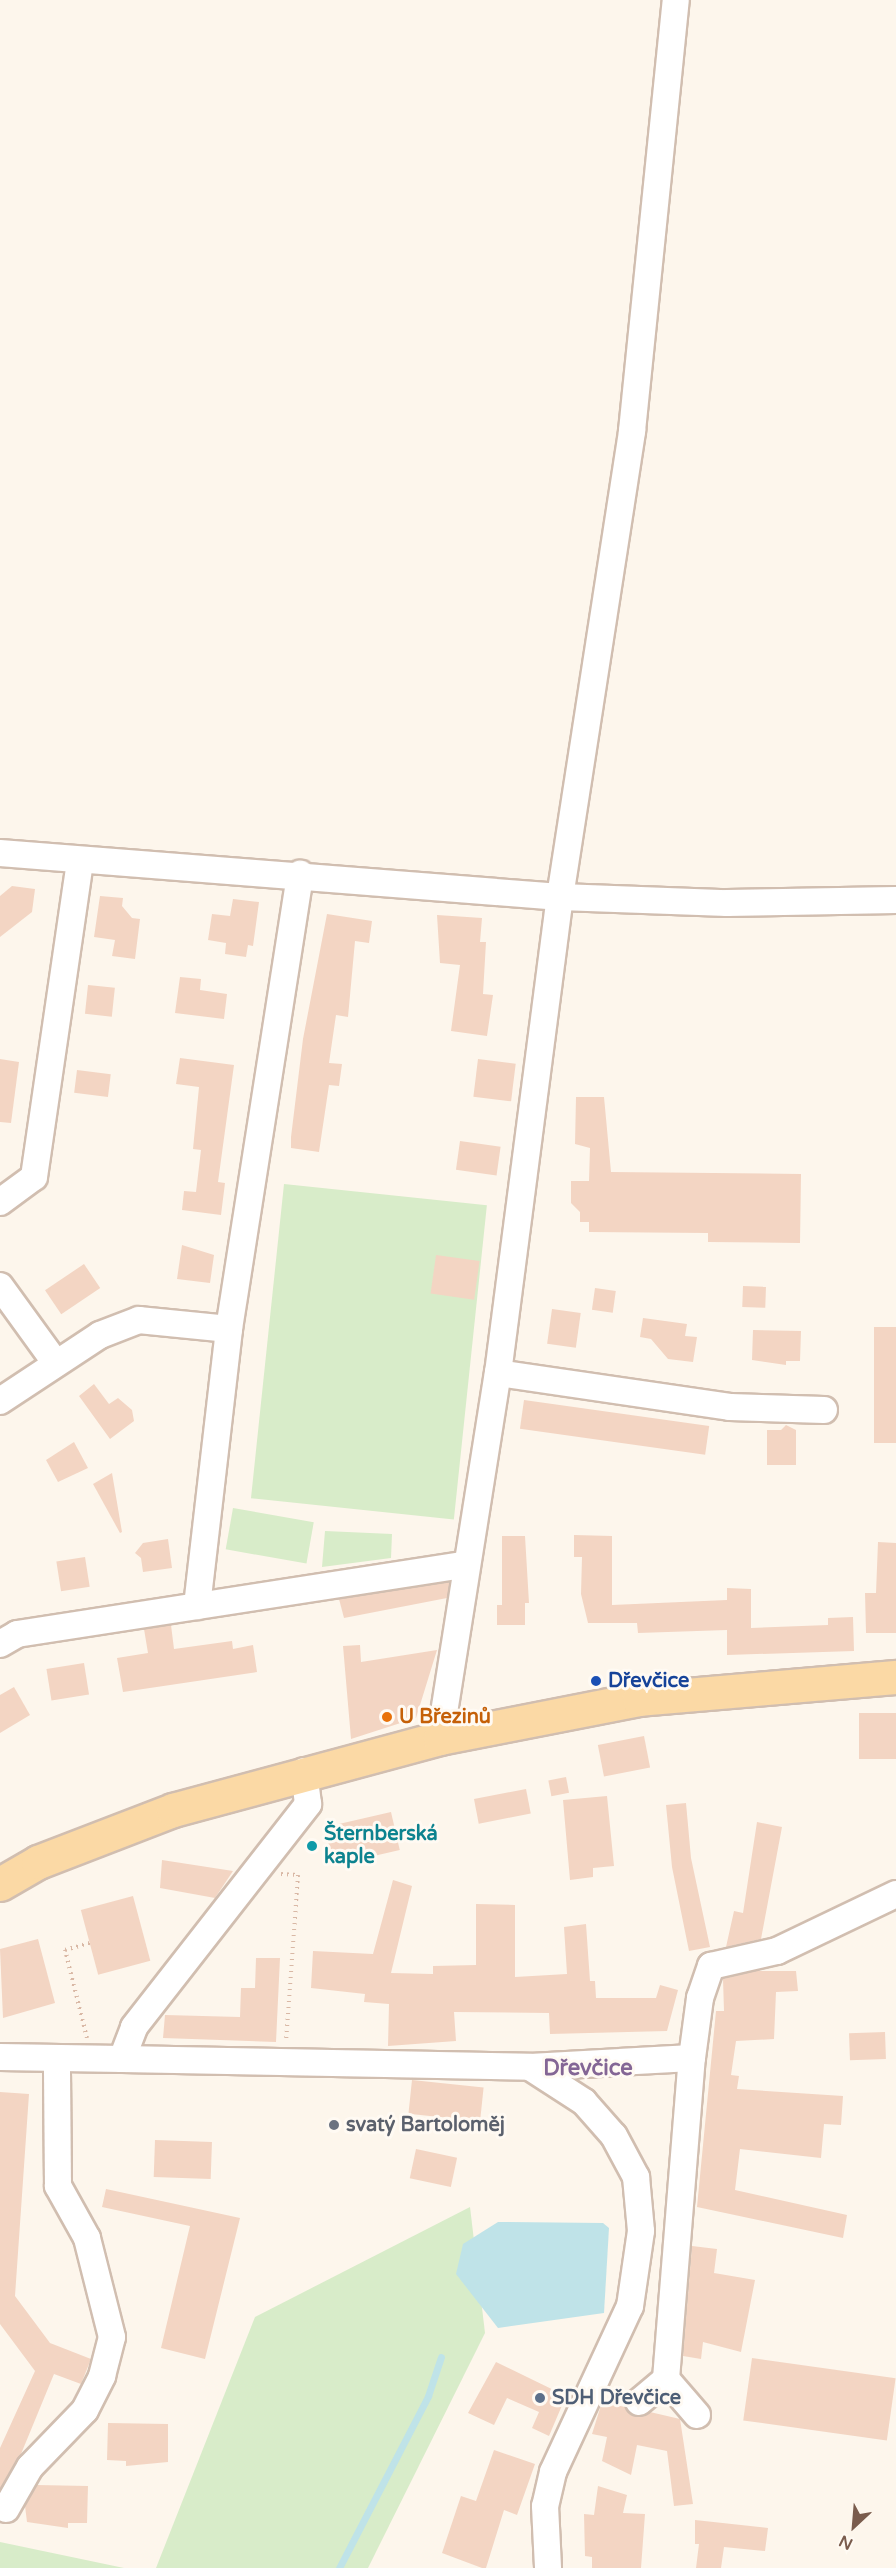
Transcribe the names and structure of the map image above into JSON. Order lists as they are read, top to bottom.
{
  "districts": ["Dřevčice"],
  "places": [
    "Dřevčice",
    "U Březinů",
    "Šternberská kaple",
    "svatý Bartoloměj",
    "SDH Dřevčice"
  ],
  "north": "bottom left"
}
